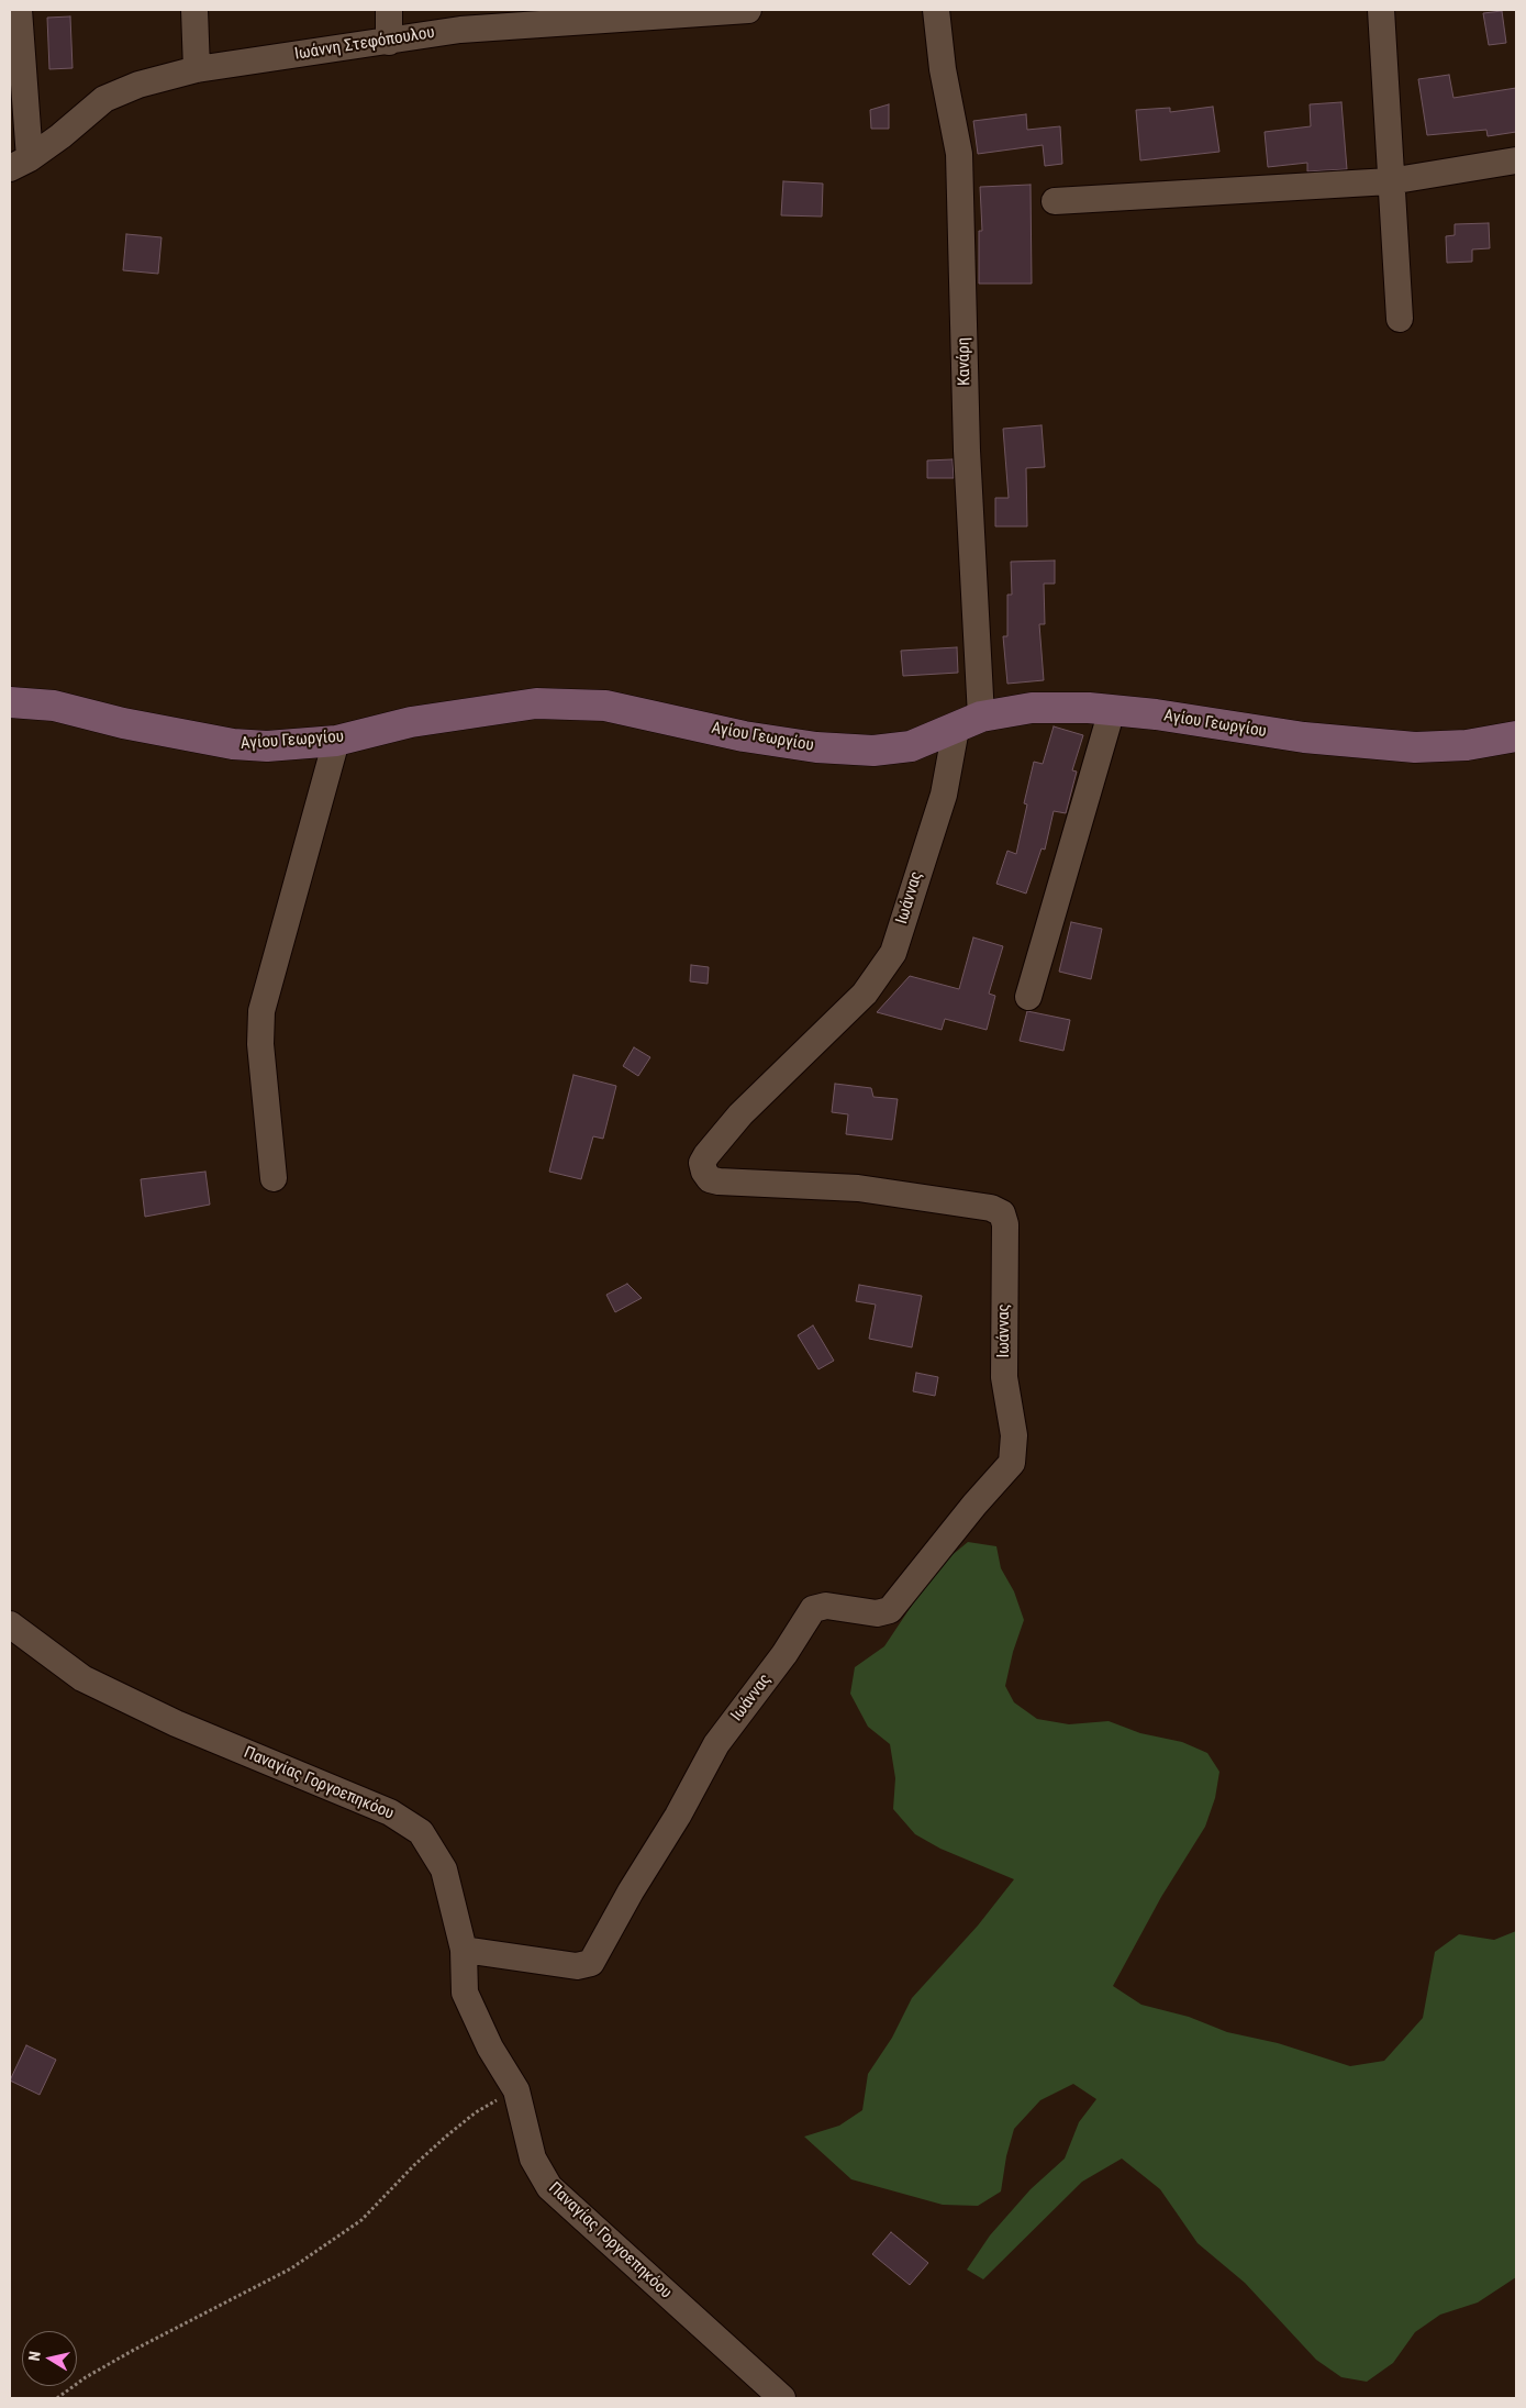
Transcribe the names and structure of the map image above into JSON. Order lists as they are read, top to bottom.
{
  "streets": {
    "street": [
      "Ιωάννη Στεφόπουλου",
      "Κανάρη",
      "Αγίου Γεωργίου",
      "Ιωάννας",
      "Παναγίας Γοργοεπηκόου"
    ]
  },
  "crossings": [
    ["Κανάρη", "Αγίου Γεωργίου"],
    ["Κανάρη", "Ιωάννας"],
    ["Αγίου Γεωργίου", "Ιωάννας"],
    ["Ιωάννας", "Παναγίας Γοργοεπηκόου"]
  ],
  "north": "left"
}
